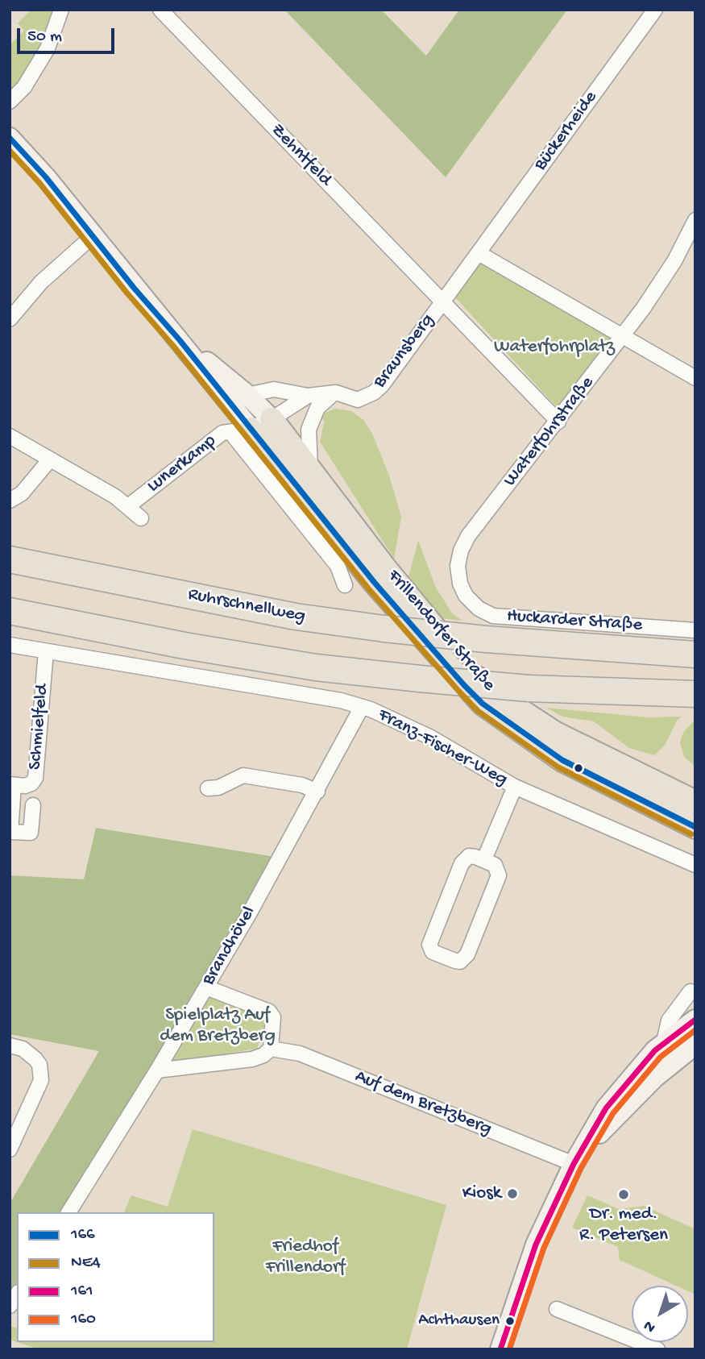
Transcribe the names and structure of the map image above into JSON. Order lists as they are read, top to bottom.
{
  "streets": {
    "highway": ["Ruhrschnellweg"],
    "main road": ["Frillendorfer Straße"],
    "street": [
      "Bückerheide",
      "Zehntfeld",
      "Braunsberg",
      "Waterfohrstraße",
      "Lunerkamp",
      "Huckarder Straße",
      "Schmielfeld",
      "Franz-Fischer-Weg",
      "Brandhövel",
      "Auf dem Bretzberg"
    ]
  },
  "crossings": [
    ["Zehntfeld", "Braunsberg"],
    ["Braunsberg", "Lunerkamp"],
    ["Braunsberg", "Frillendorfer Straße"],
    ["Waterfohrstraße", "Huckarder Straße"],
    ["Lunerkamp", "Frillendorfer Straße"],
    ["Schmielfeld", "Franz-Fischer-Weg"],
    ["Franz-Fischer-Weg", "Brandhövel"]
  ],
  "parks": ["Waterfohrplatz", "Spielplatz Auf dem Bretzberg", "Friedhof Frillendorf"],
  "places": ["Kiosk", "Dr. med. R. Petersen", "Achthausen"],
  "lines": [
    "transit line 166",
    "transit line NE4",
    "transit line 161",
    "transit line 160"
  ],
  "legend": [
    "166",
    "NE4",
    "161",
    "160"
  ],
  "scale_bar": "50 m",
  "north": "bottom left"
}
